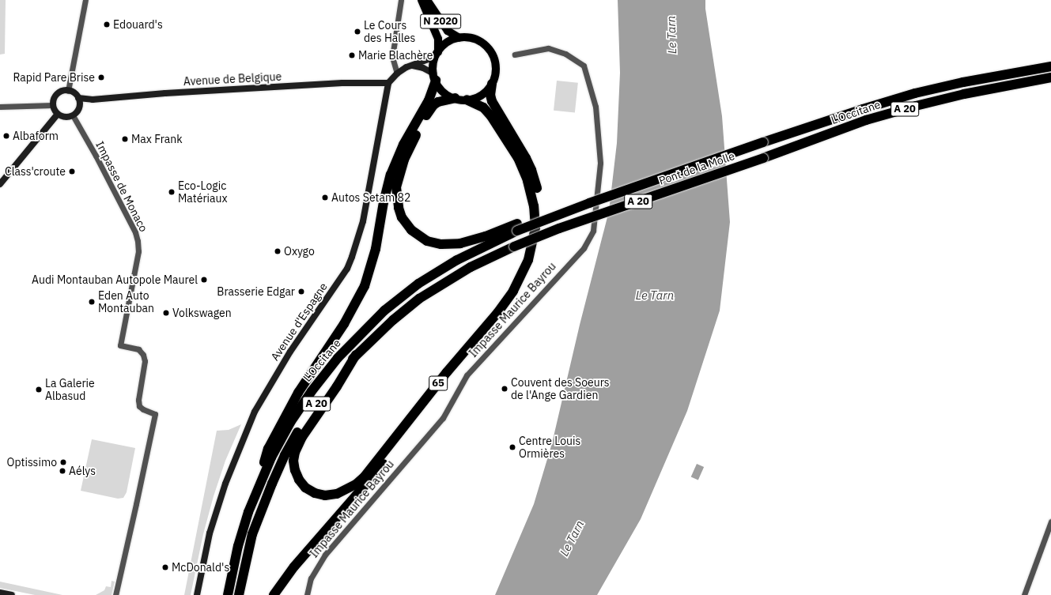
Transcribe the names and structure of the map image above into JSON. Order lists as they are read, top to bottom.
{
  "streets": {
    "highway": [
      "A 20",
      "L'Occitane",
      "Pont de la Molle",
      "65"
    ],
    "main road": ["N 2020"],
    "street": [
      "Avenue de Belgique",
      "Impasse de Monaco",
      "Impasse Maurice Bayrou",
      "Avenue d'Espagne"
    ]
  },
  "crossings": [
    ["N 2020", "65"],
    ["Avenue de Belgique", "Impasse de Monaco"],
    ["Avenue de Belgique", "Avenue d'Espagne"],
    ["L'Occitane", "Pont de la Molle"],
    ["L'Occitane", "65"]
  ],
  "water": ["Le Tarn"],
  "places": [
    "Edouard's",
    "Le Cours des Halles",
    "Marie Blachère",
    "Rapid Pare Brise",
    "Albaform",
    "Max Frank",
    "Class'croute",
    "Eco-Logic Matériaux",
    "Autos Setam 82",
    "Oxygo",
    "Audi Montauban Autopole Maurel",
    "Brasserie Edgar",
    "Eden Auto Montauban",
    "Volkswagen",
    "Couvent des Soeurs de l'Ange Gardien",
    "La Galerie Albasud",
    "Centre Louis Ormières",
    "Optissimo",
    "Aélys",
    "McDonald's"
  ]
}
